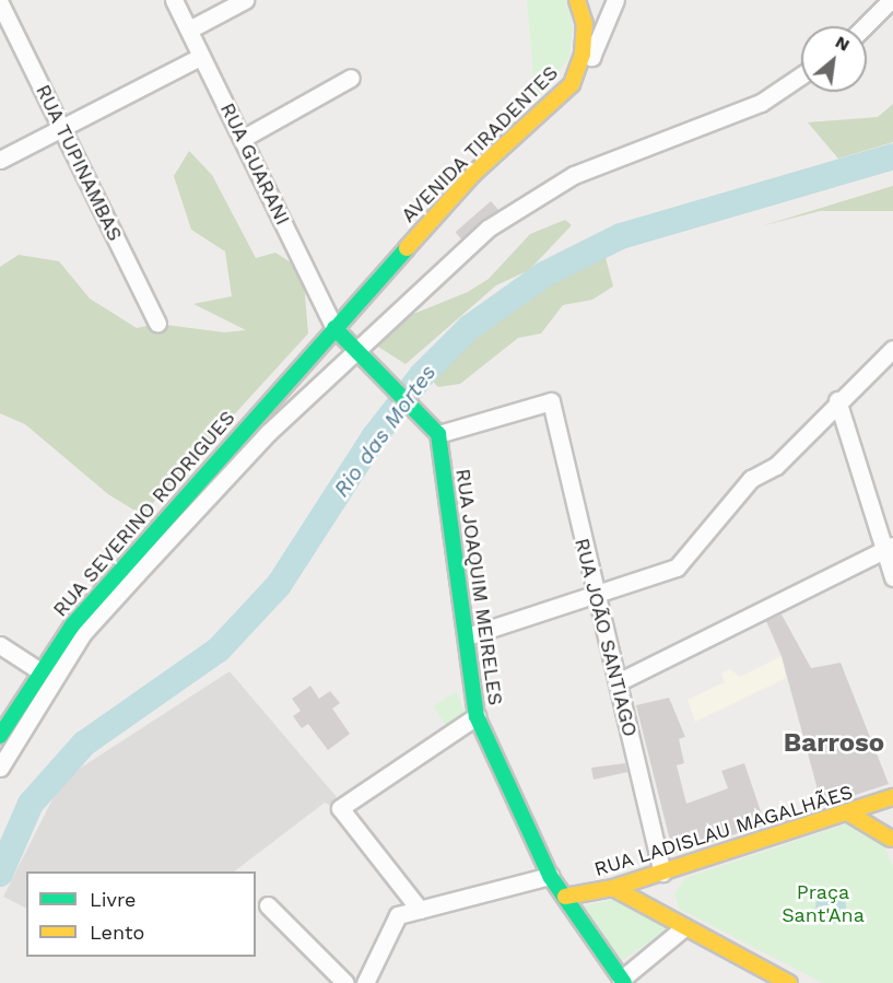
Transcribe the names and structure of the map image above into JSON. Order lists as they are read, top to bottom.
{
  "streets": {
    "street": [
      "AVENIDA TIRADENTES",
      "RUA TUPINAMBAS",
      "RUA GUARANI",
      "RUA SEVERINO RODRIGUES",
      "RUA JOAQUIM MEIRELES",
      "RUA JOÃO SANTIAGO",
      "RUA LADISLAU MAGALHÃES"
    ]
  },
  "crossings": [
    ["AVENIDA TIRADENTES", "RUA GUARANI"],
    ["AVENIDA TIRADENTES", "RUA SEVERINO RODRIGUES"],
    ["RUA GUARANI", "RUA SEVERINO RODRIGUES"],
    ["RUA JOAQUIM MEIRELES", "RUA JOÃO SANTIAGO"],
    ["RUA JOAQUIM MEIRELES", "RUA LADISLAU MAGALHÃES"],
    ["RUA JOÃO SANTIAGO", "RUA LADISLAU MAGALHÃES"]
  ],
  "districts": ["Barroso"],
  "water": ["Rio das Mortes"],
  "parks": ["Praça Sant'Ana"],
  "legend": ["Livre", "Lento"],
  "north": "top right"
}
